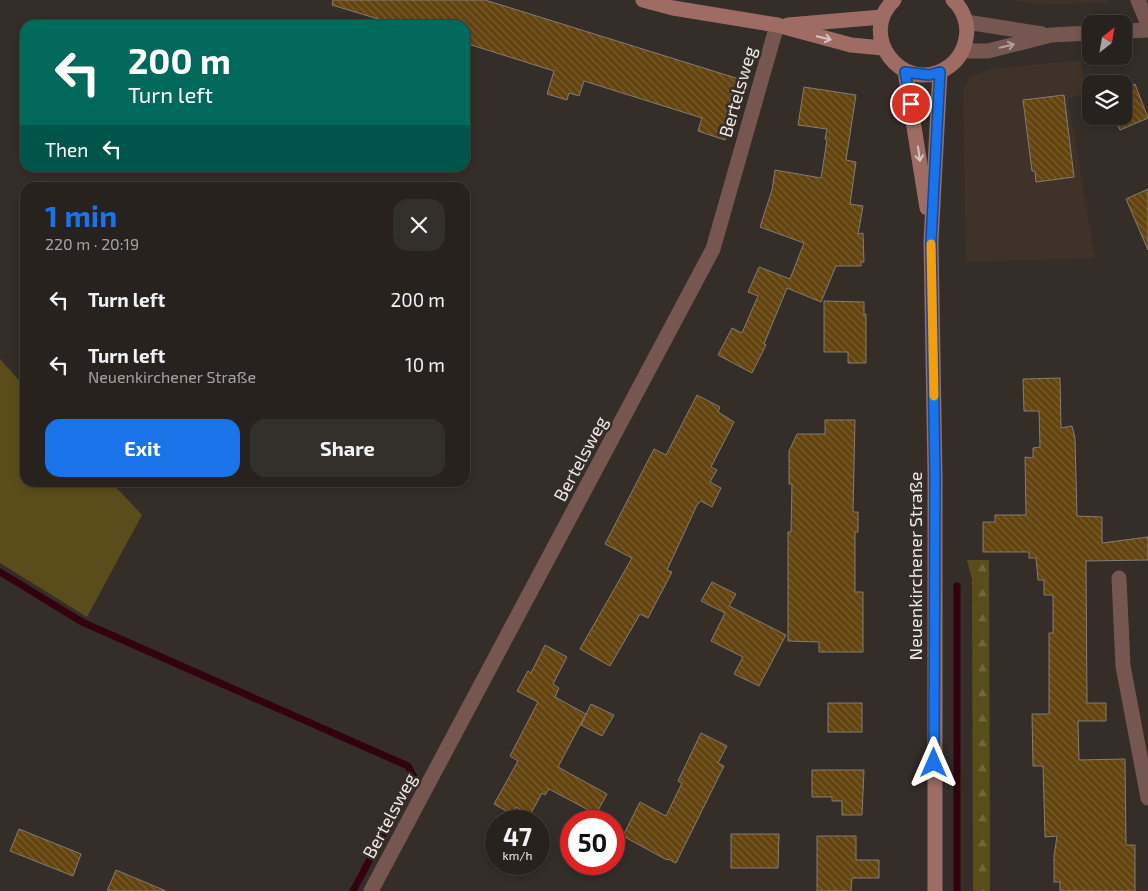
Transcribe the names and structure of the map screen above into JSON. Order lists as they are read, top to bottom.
{
  "streets": {
    "main road": ["Neuenkirchener Straße"],
    "street": ["Bertelsweg"]
  },
  "north": "top right",
  "page": {
    "turn": ["200 m", "Turn left"],
    "then": "Then",
    "heading": ["1 min", "220 m · 20:19"],
    "list": [
      {
        "name": "Turn left",
        "value": "200 m"
      },
      {
        "name": "Turn left",
        "note": "Neuenkirchener Straße",
        "value": "10 m"
      }
    ],
    "buttons": ["Exit", "Share"],
    "speed": "47 km/h",
    "limit": "50"
  }
}
